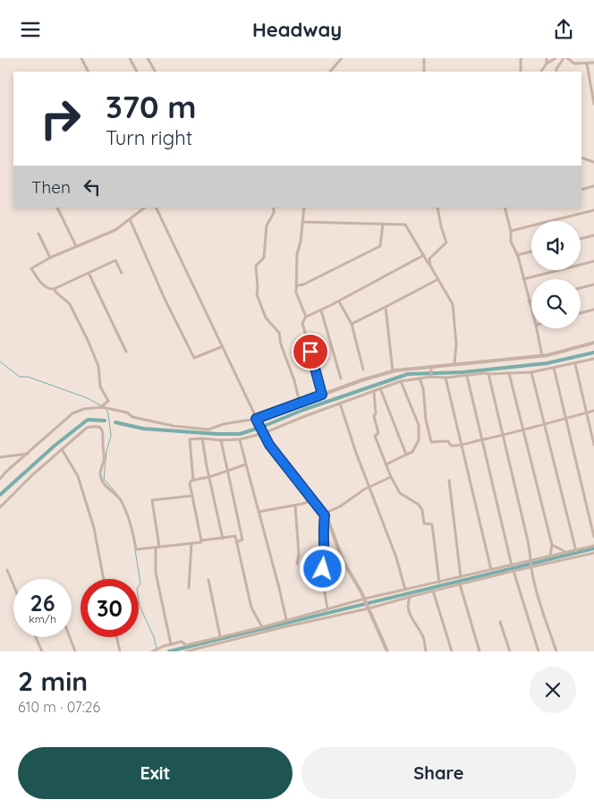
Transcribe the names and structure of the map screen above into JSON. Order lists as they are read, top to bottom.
{
  "page": {
    "header": "Headway",
    "turn": ["370 m", "Turn right"],
    "then": "Then",
    "speed": "26 km/h",
    "limit": "30",
    "heading": ["2 min", "610 m · 07:26"],
    "buttons": ["Exit", "Share"]
  }
}
